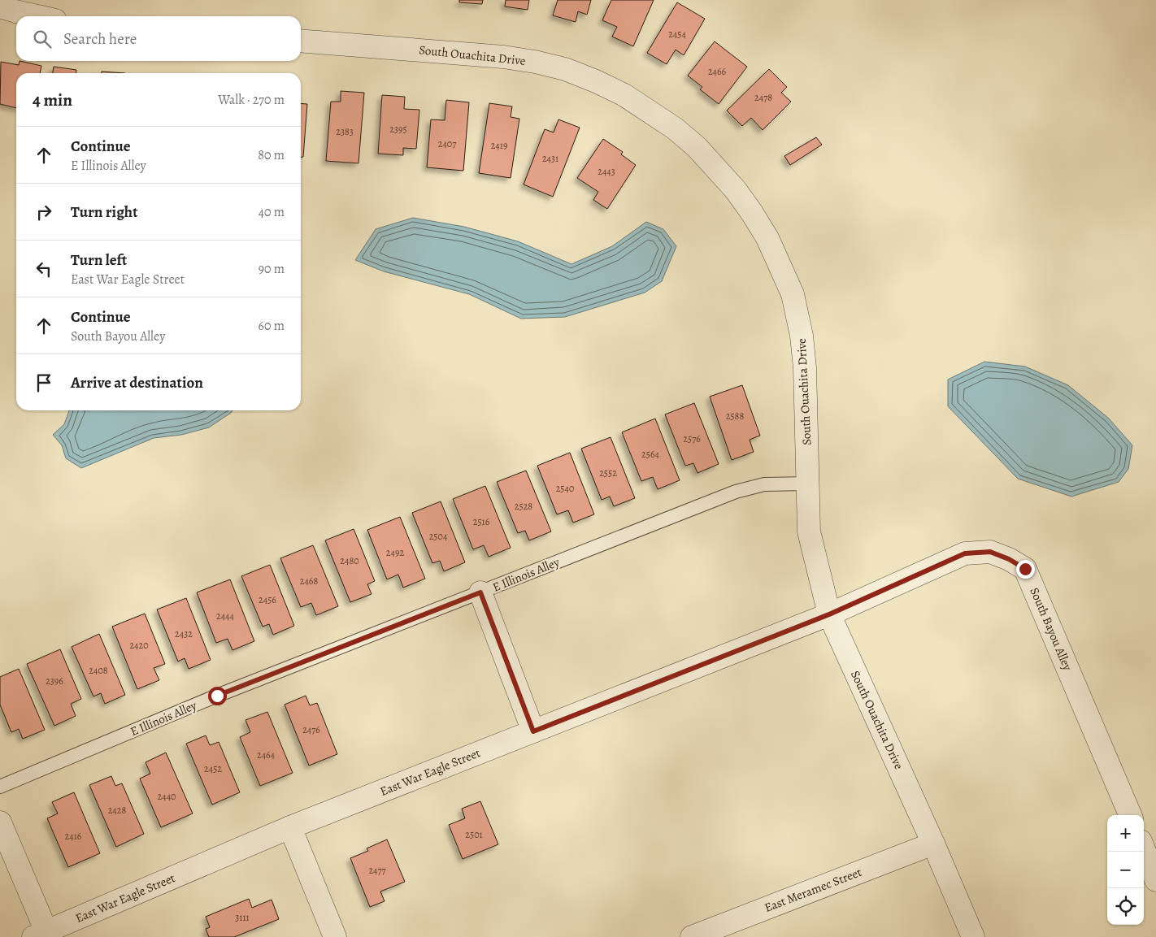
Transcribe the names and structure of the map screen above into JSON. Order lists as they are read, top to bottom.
{
  "streets": {
    "street": [
      "South Ouachita Drive",
      "South Bayou Alley",
      "East War Eagle Street",
      "East Meramec Street"
    ],
    "lane": ["E Illinois Alley"]
  },
  "crossings": [
    ["South Ouachita Drive", "E Illinois Alley"],
    ["South Ouachita Drive", "South Bayou Alley"],
    ["South Ouachita Drive", "East War Eagle Street"],
    ["South Ouachita Drive", "East Meramec Street"],
    ["South Bayou Alley", "East War Eagle Street"]
  ],
  "house_numbers": [
    "2454",
    "2466",
    "2478",
    "2395",
    "2383",
    "2407",
    "2419",
    "2431",
    "2443",
    "2588",
    "2576",
    "2564",
    "2552",
    "2540",
    "2528",
    "2516",
    "2504",
    "2492",
    "2480",
    "2468",
    "2456",
    "2444",
    "2432",
    "2420",
    "2408",
    "2396",
    "2476",
    "2464",
    "2452",
    "2440",
    "2428",
    "2501",
    "2416",
    "2477",
    "3111"
  ],
  "page": {
    "search": "Search here",
    "heading": ["4 min", "Walk · 270 m"],
    "list": [
      ["Continue", "E Illinois Alley", "80 m"],
      ["Turn right", "40 m"],
      ["Turn left", "East War Eagle Street", "90 m"],
      ["Continue", "South Bayou Alley", "60 m"],
      "Arrive at destination"
    ],
    "map_buttons": ["+", "−"]
  }
}
